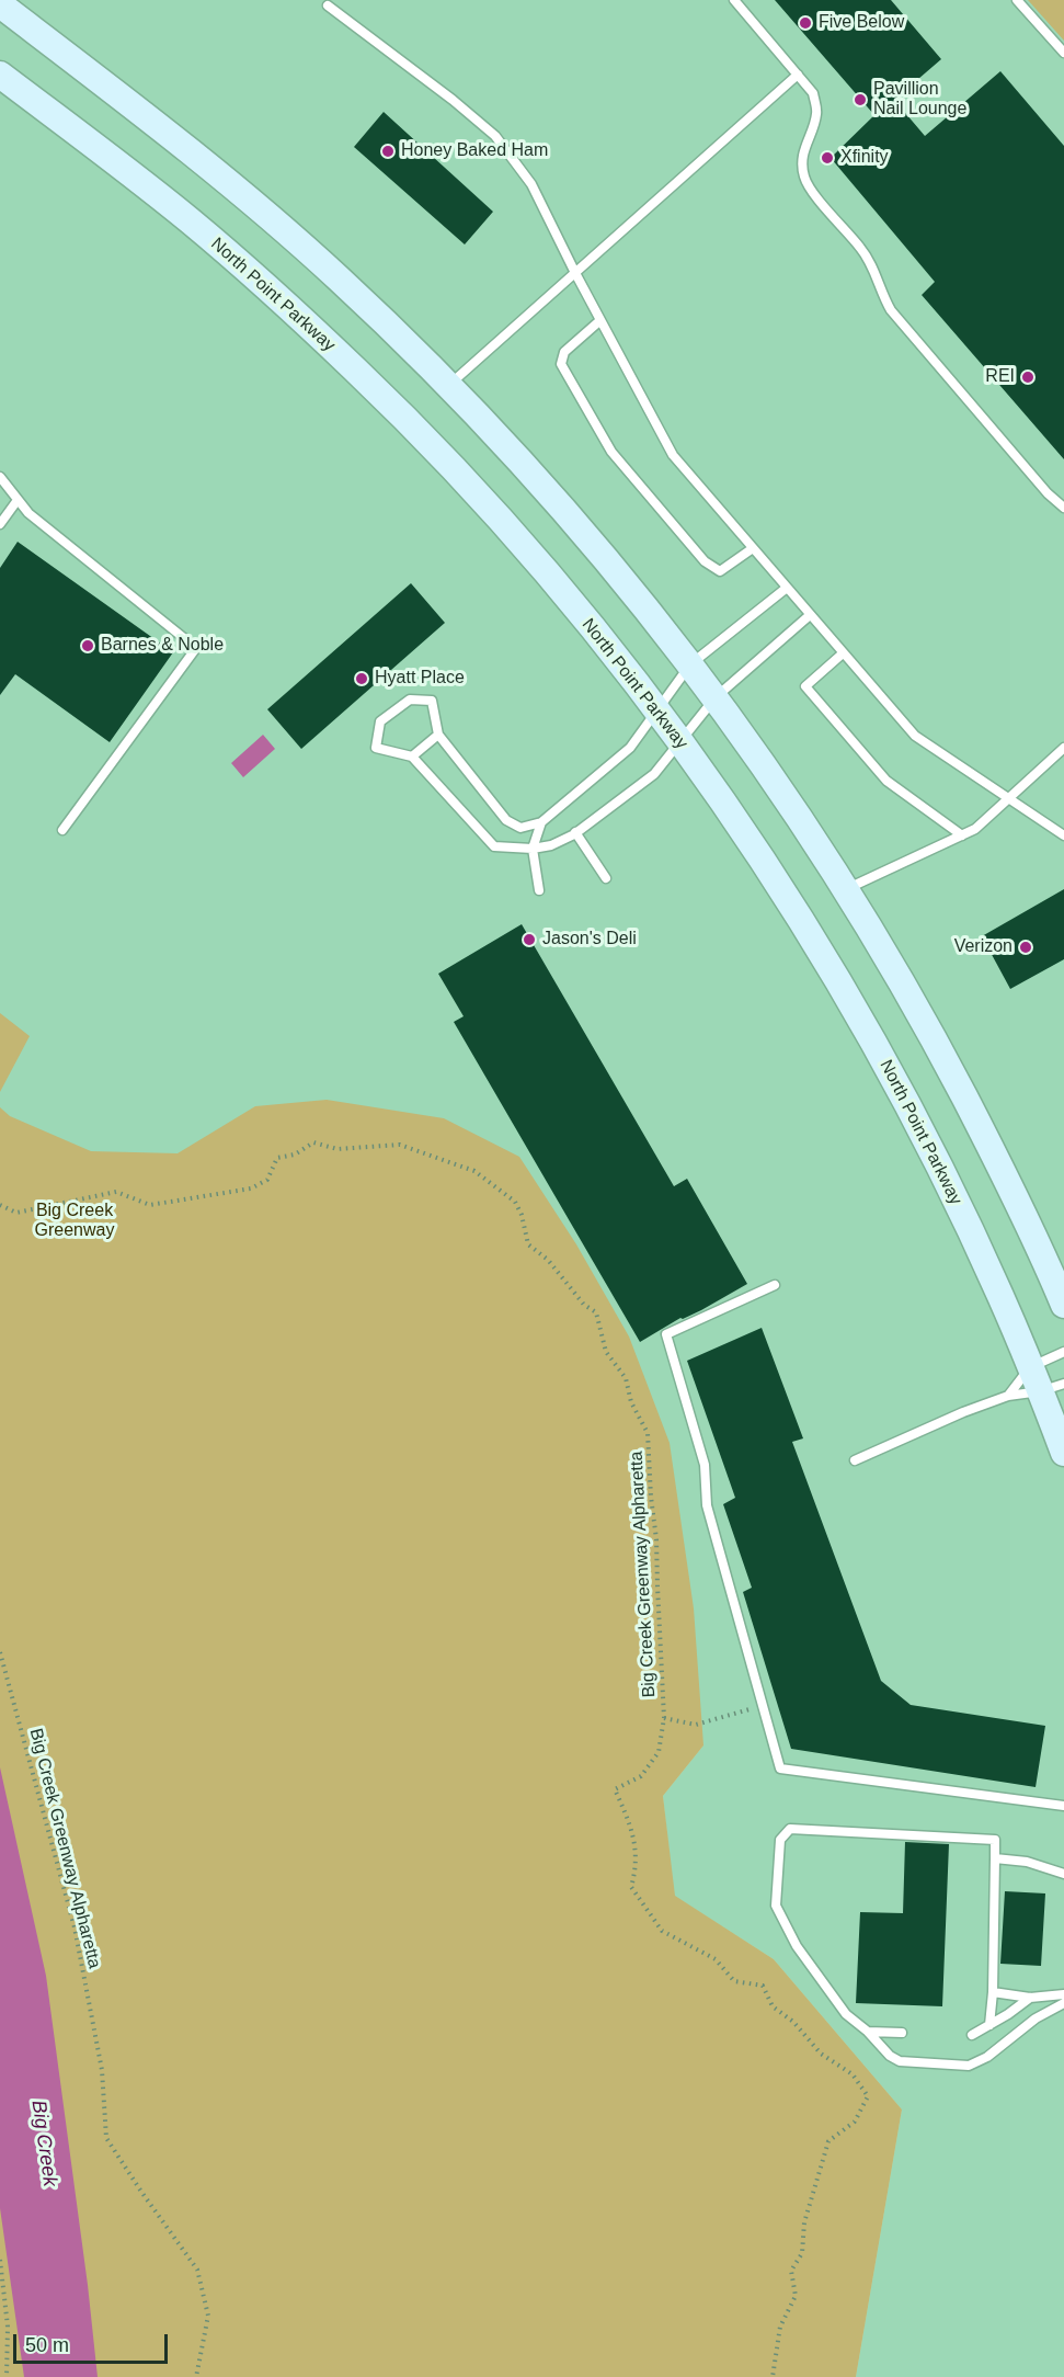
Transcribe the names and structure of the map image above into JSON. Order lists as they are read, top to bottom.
{
  "streets": {
    "street": ["North Point Parkway"],
    "path": ["Big Creek Greenway Alpharetta"]
  },
  "water": ["Big Creek"],
  "parks": ["Big Creek Greenway"],
  "places": [
    "Five Below",
    "Pavillion Nail Lounge",
    "Honey Baked Ham",
    "Xfinity",
    "REI",
    "Barnes & Noble",
    "Hyatt Place",
    "Jason's Deli",
    "Verizon"
  ],
  "scale_bar": "50 m"
}
